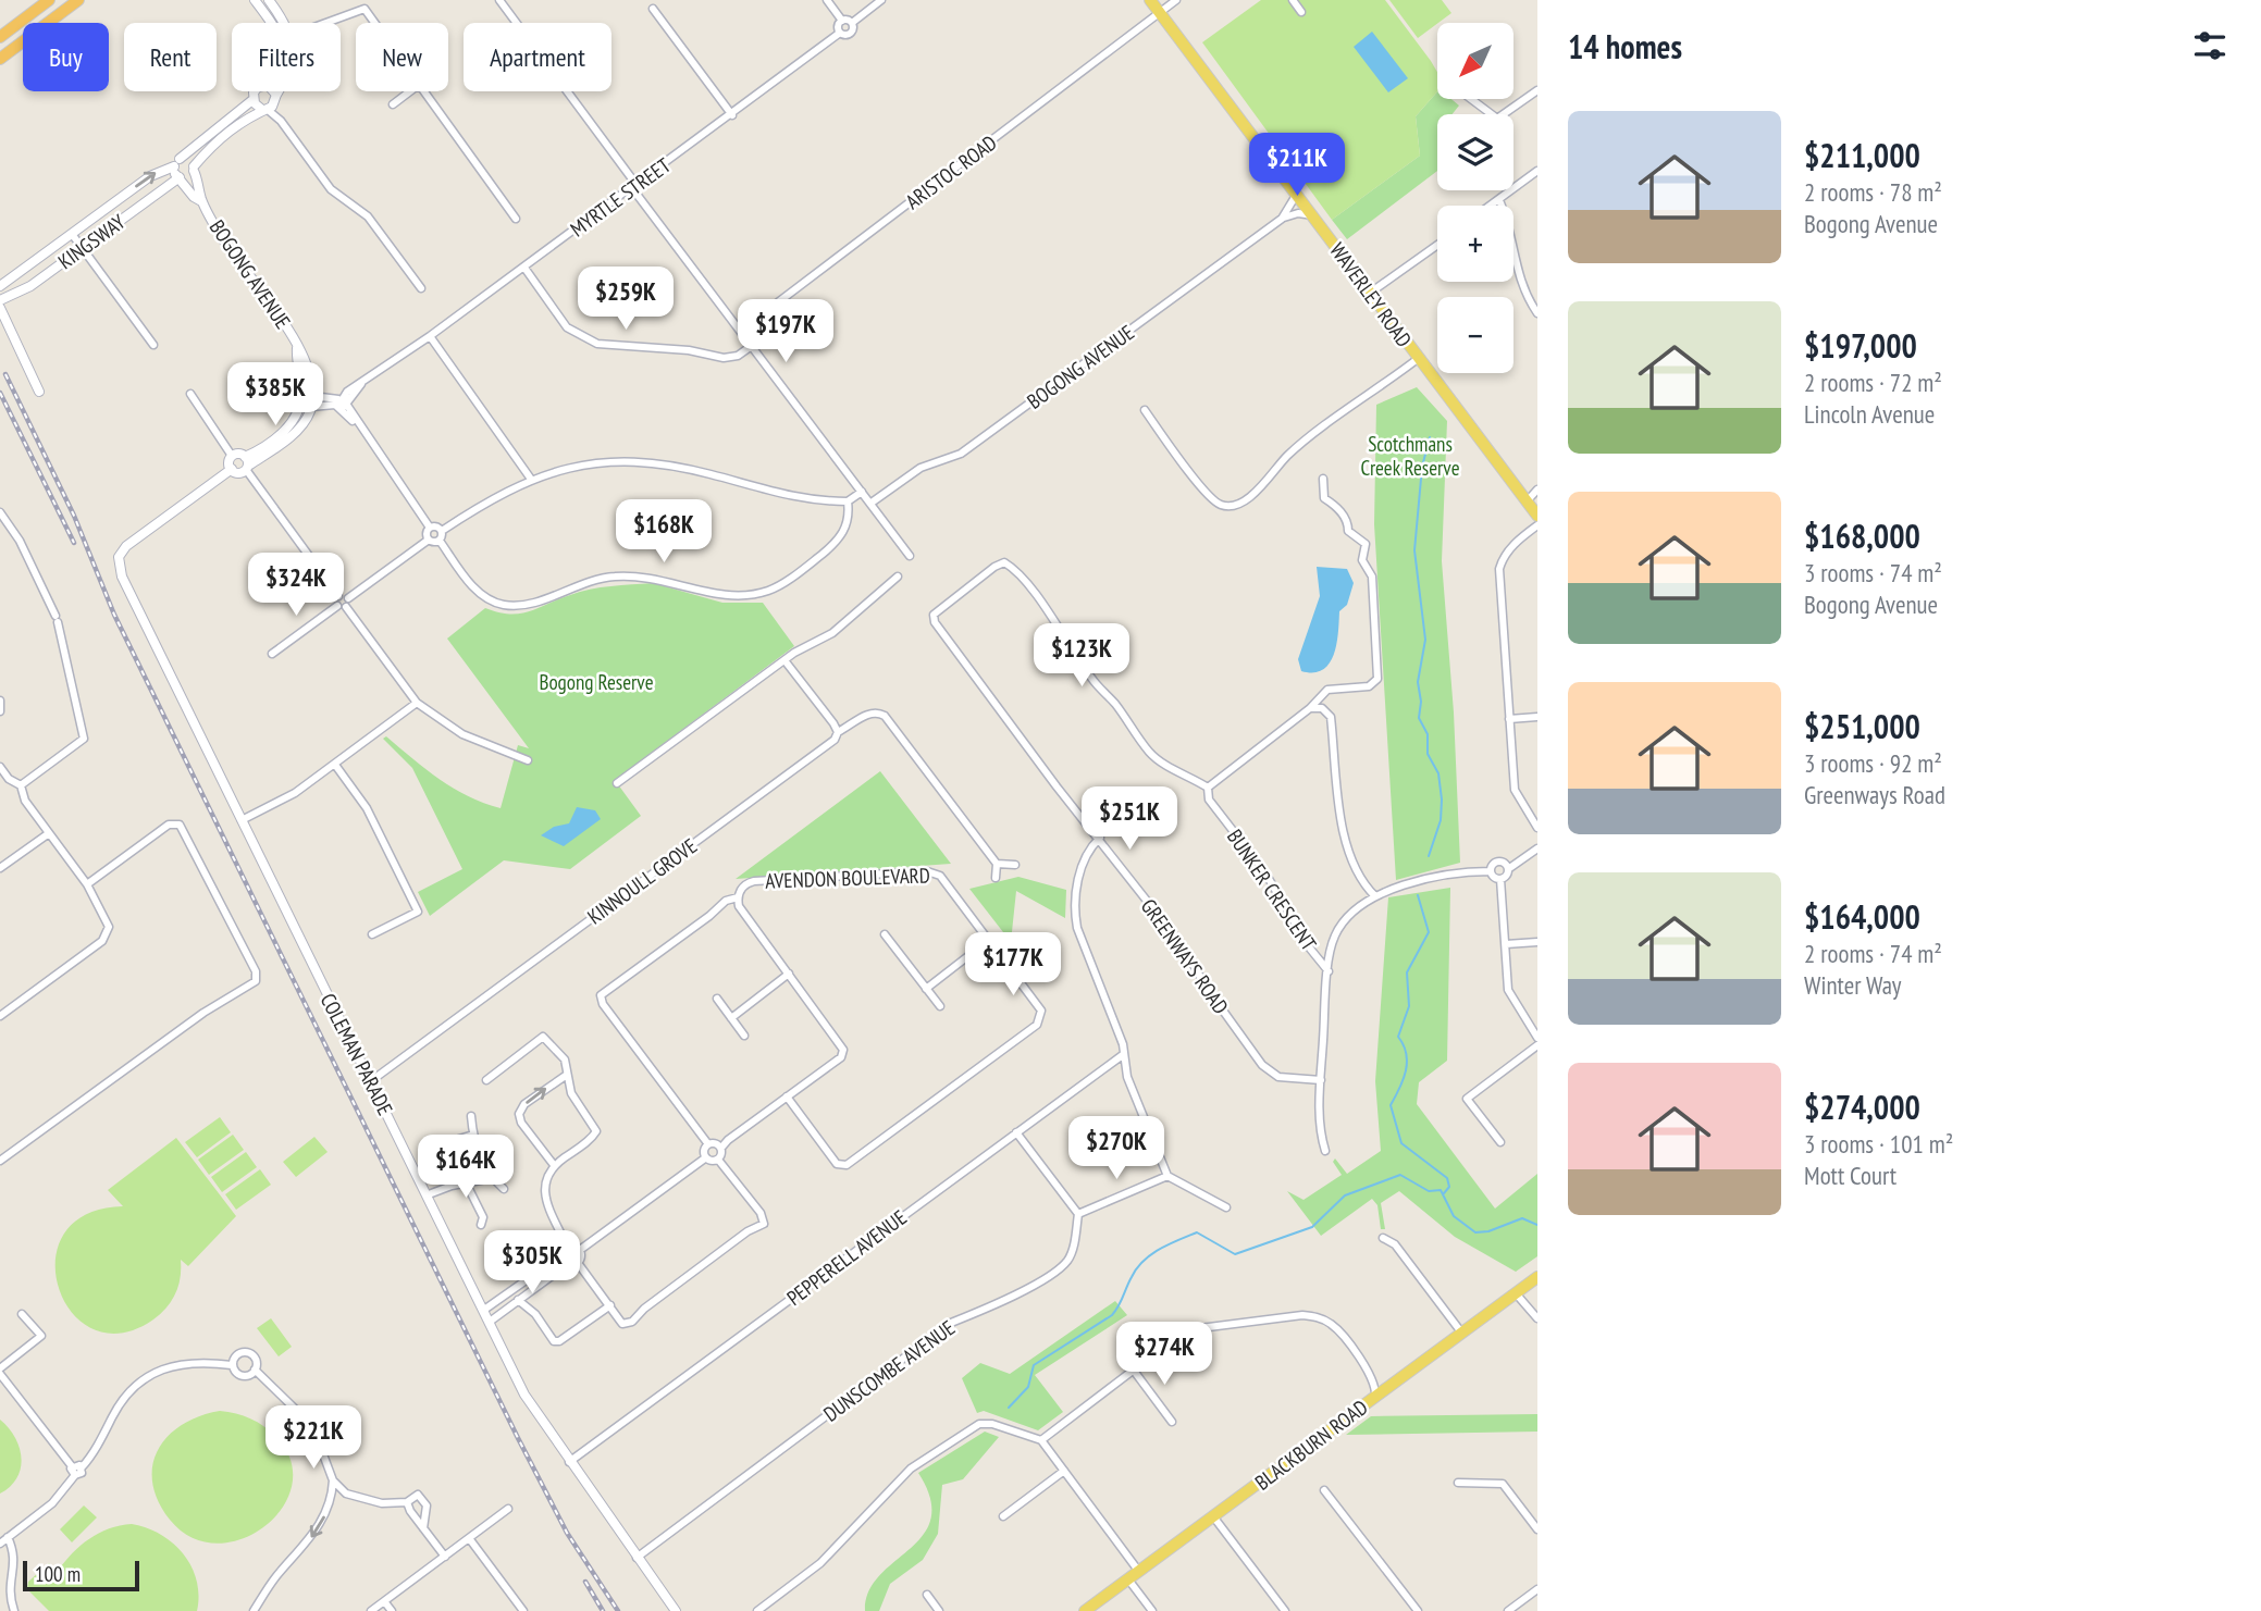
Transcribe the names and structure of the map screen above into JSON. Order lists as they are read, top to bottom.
{
  "streets": {
    "main road": ["WAVERLEY ROAD", "BLACKBURN ROAD"],
    "street": [
      "ARISTOC ROAD",
      "MYRTLE STREET",
      "KINGSWAY",
      "BOGONG AVENUE",
      "AVENDON BOULEVARD",
      "KINNOULL GROVE",
      "BUNKER CRESCENT",
      "GREENWAYS ROAD",
      "COLEMAN PARADE",
      "PEPPERELL AVENUE",
      "DUNSCOMBE AVENUE"
    ]
  },
  "crossings": [
    ["ARISTOC ROAD", "WAVERLEY ROAD"],
    ["KINGSWAY", "BOGONG AVENUE"],
    ["BOGONG AVENUE", "WAVERLEY ROAD"],
    ["KINNOULL GROVE", "COLEMAN PARADE"],
    ["BUNKER CRESCENT", "GREENWAYS ROAD"],
    ["COLEMAN PARADE", "PEPPERELL AVENUE"],
    ["COLEMAN PARADE", "DUNSCOMBE AVENUE"]
  ],
  "parks": ["Scotchmans Creek Reserve", "Bogong Reserve"],
  "scale_bar": "100 m",
  "north": "bottom left",
  "page": {
    "heading": "14 homes",
    "map_buttons": ["+", "−"],
    "chip": [
      "Buy",
      "Rent",
      "Filters",
      "New",
      "Apartment"
    ],
    "list": [
      {
        "name": "$211,000",
        "note": "2 rooms · 78 m² · Bogong Avenue"
      },
      {
        "name": "$197,000",
        "note": "2 rooms · 72 m² · Lincoln Avenue"
      },
      {
        "name": "$168,000",
        "note": "3 rooms · 74 m² · Bogong Avenue"
      },
      {
        "name": "$251,000",
        "note": "3 rooms · 92 m² · Greenways Road"
      },
      {
        "name": "$164,000",
        "note": "2 rooms · 74 m² · Winter Way"
      },
      {
        "name": "$274,000",
        "note": "3 rooms · 101 m² · Mott Court"
      }
    ],
    "price": [
      "$211K",
      "$259K",
      "$197K",
      "$385K",
      "$168K",
      "$324K",
      "$123K",
      "$251K",
      "$177K",
      "$270K",
      "$164K",
      "$305K",
      "$274K",
      "$221K"
    ],
    "scale": "100 m"
  }
}
